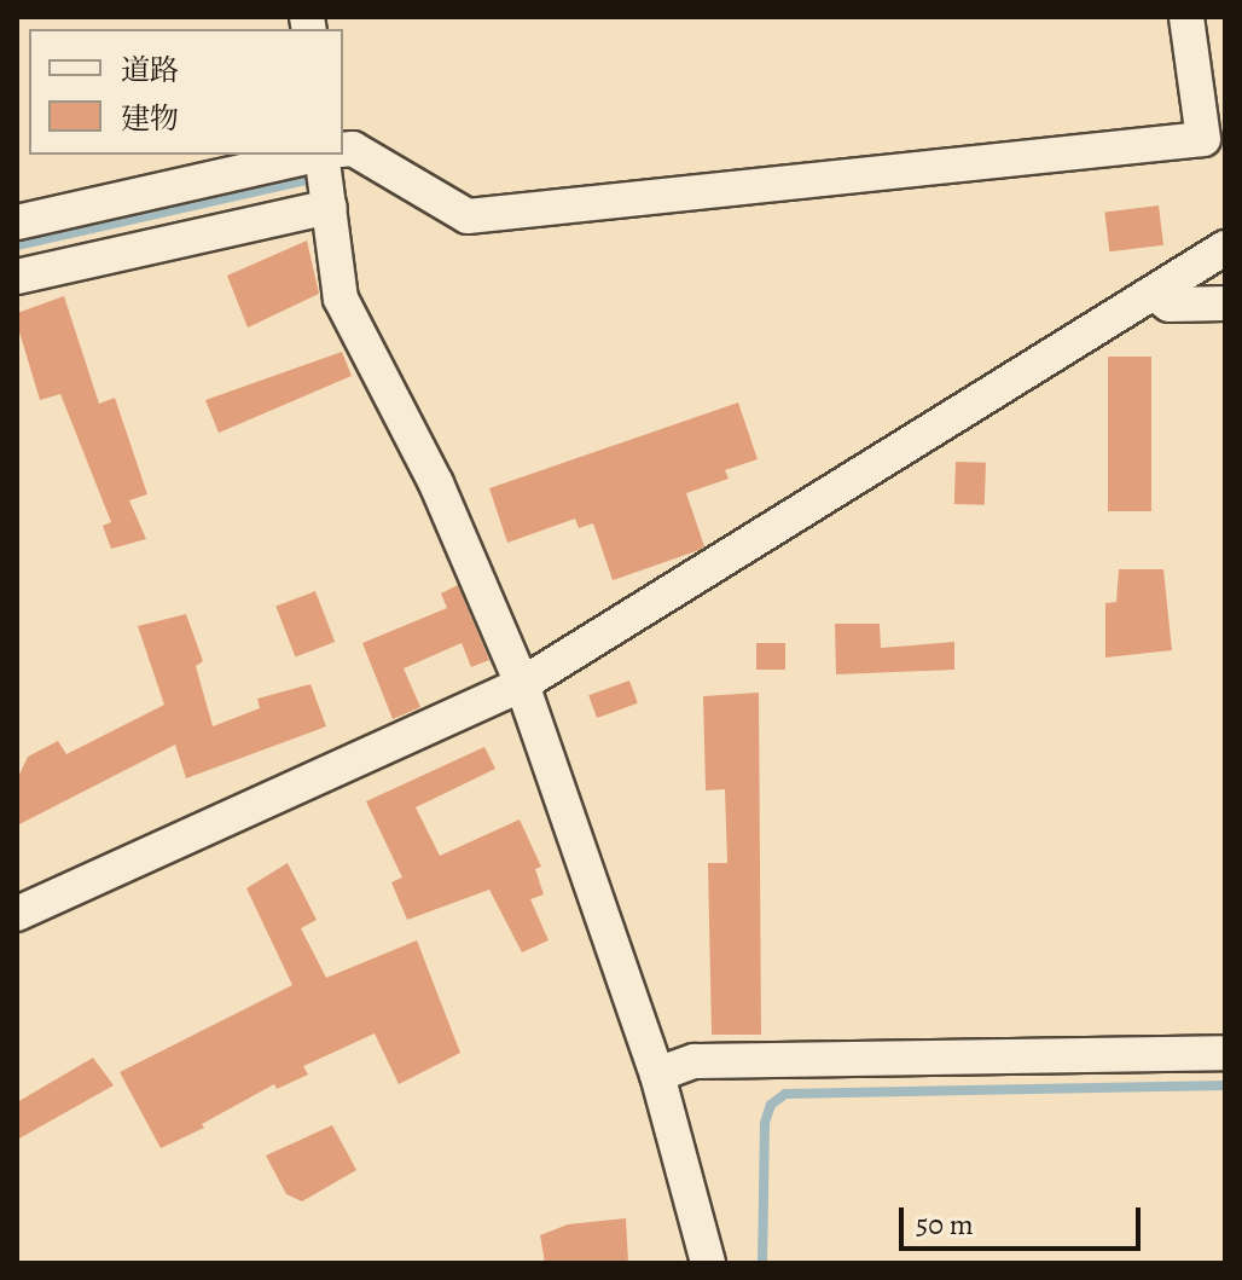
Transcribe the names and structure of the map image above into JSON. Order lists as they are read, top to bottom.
{
  "legend": ["道路", "建物"],
  "scale_bar": "50 m"
}
